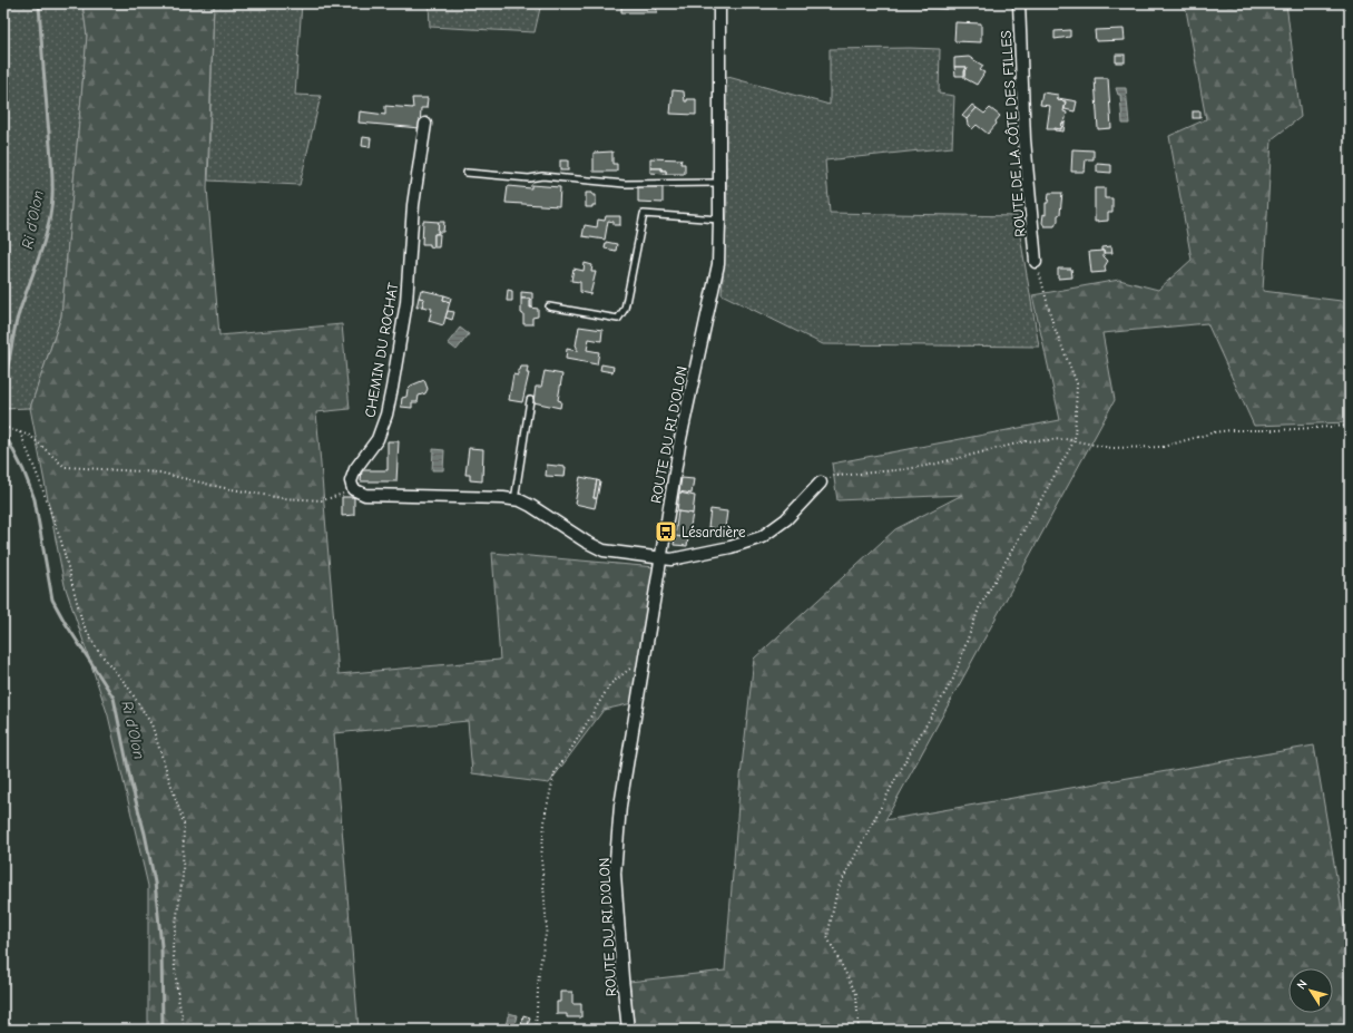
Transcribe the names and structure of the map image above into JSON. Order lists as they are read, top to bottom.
{
  "streets": {
    "street": ["ROUTE DE LA CÔTE DES FILLES", "CHEMIN DU ROCHAT", "ROUTE DU RI D'OLON"]
  },
  "water": ["Ri d'Olon"],
  "places": {
    "bus stop": ["Lésardière"]
  },
  "north": "top left"
}
